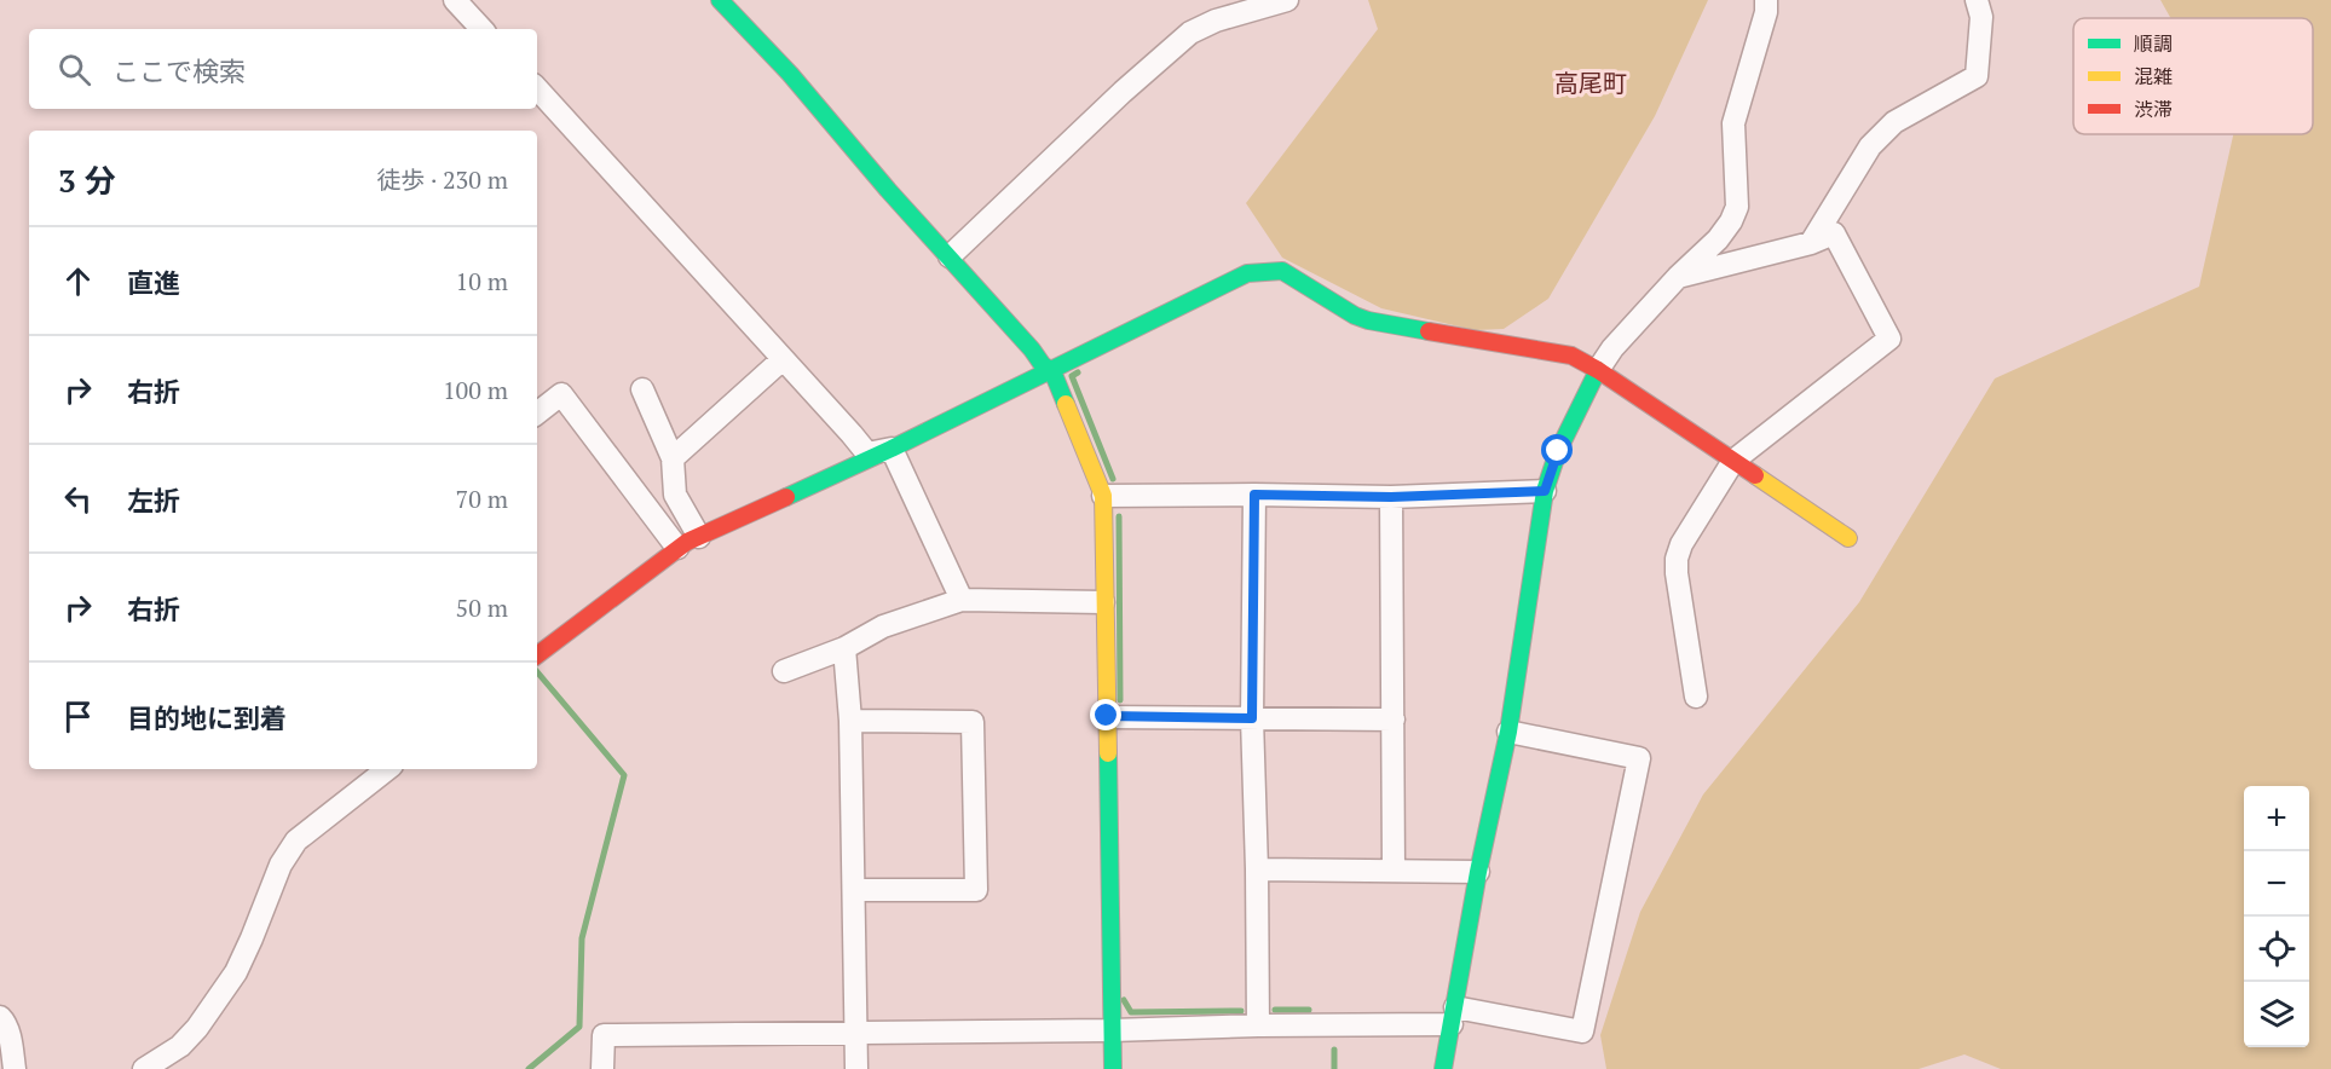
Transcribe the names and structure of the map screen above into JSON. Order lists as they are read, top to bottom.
{
  "districts": ["高尾町"],
  "legend": ["順調", "混雑", "渋滞"],
  "page": {
    "search": "ここで検索",
    "heading": ["3 分", "徒歩 · 230 m"],
    "list": [
      ["直進", "10 m"],
      ["右折", "100 m"],
      ["左折", "70 m"],
      ["右折", "50 m"],
      "目的地に到着"
    ],
    "map_buttons": ["+", "−"]
  }
}
